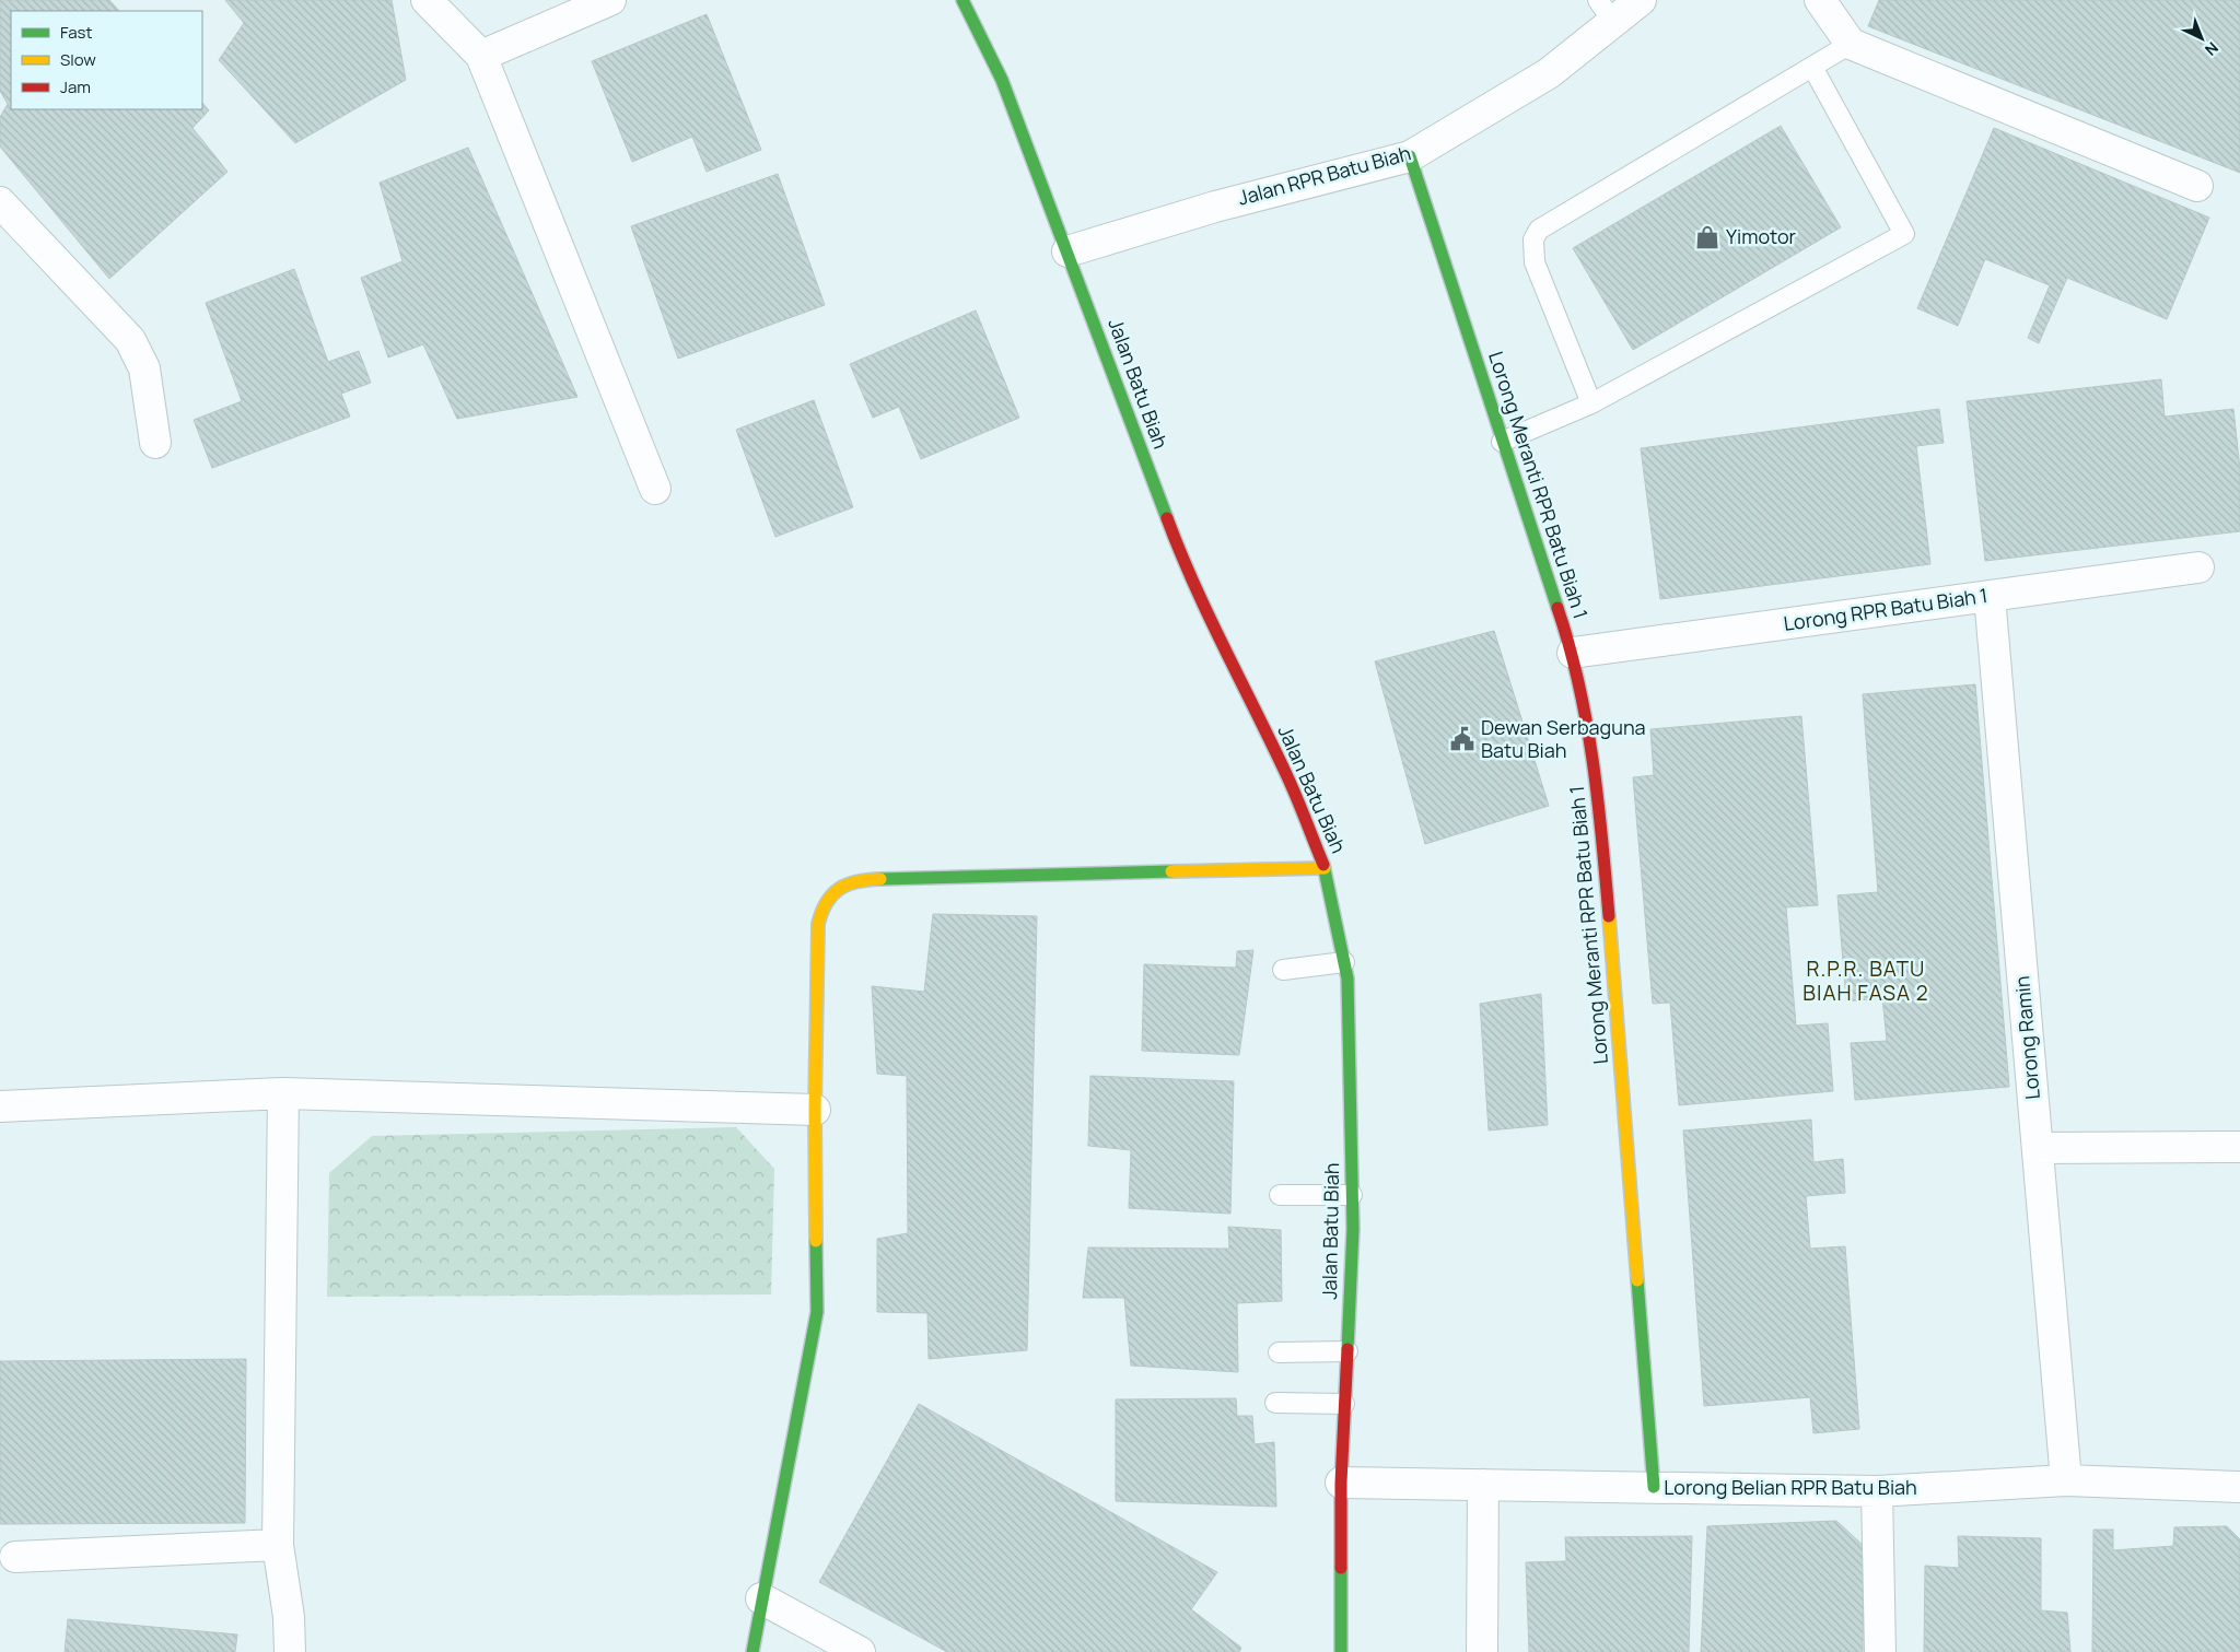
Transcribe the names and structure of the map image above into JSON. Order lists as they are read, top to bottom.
{
  "streets": {
    "street": [
      "Jalan RPR Batu Biah",
      "Jalan Batu Biah",
      "Lorong Meranti RPR Batu Biah 1",
      "Lorong RPR Batu Biah 1",
      "Lorong Ramin",
      "Lorong Belian RPR Batu Biah"
    ]
  },
  "crossings": [
    ["Jalan RPR Batu Biah", "Jalan Batu Biah"],
    ["Jalan RPR Batu Biah", "Lorong Meranti RPR Batu Biah 1"],
    ["Jalan Batu Biah", "Lorong Belian RPR Batu Biah"],
    ["Lorong Meranti RPR Batu Biah 1", "Lorong RPR Batu Biah 1"],
    ["Lorong Meranti RPR Batu Biah 1", "Lorong Belian RPR Batu Biah"],
    ["Lorong RPR Batu Biah 1", "Lorong Ramin"],
    ["Lorong Ramin", "Lorong Belian RPR Batu Biah"]
  ],
  "districts": ["R.P.R. BATU BIAH FASA 2"],
  "places": {
    "shop": ["Yimotor"],
    "public building": ["Dewan Serbaguna Batu Biah"]
  },
  "legend": ["Fast", "Slow", "Jam"],
  "north": "bottom right"
}
